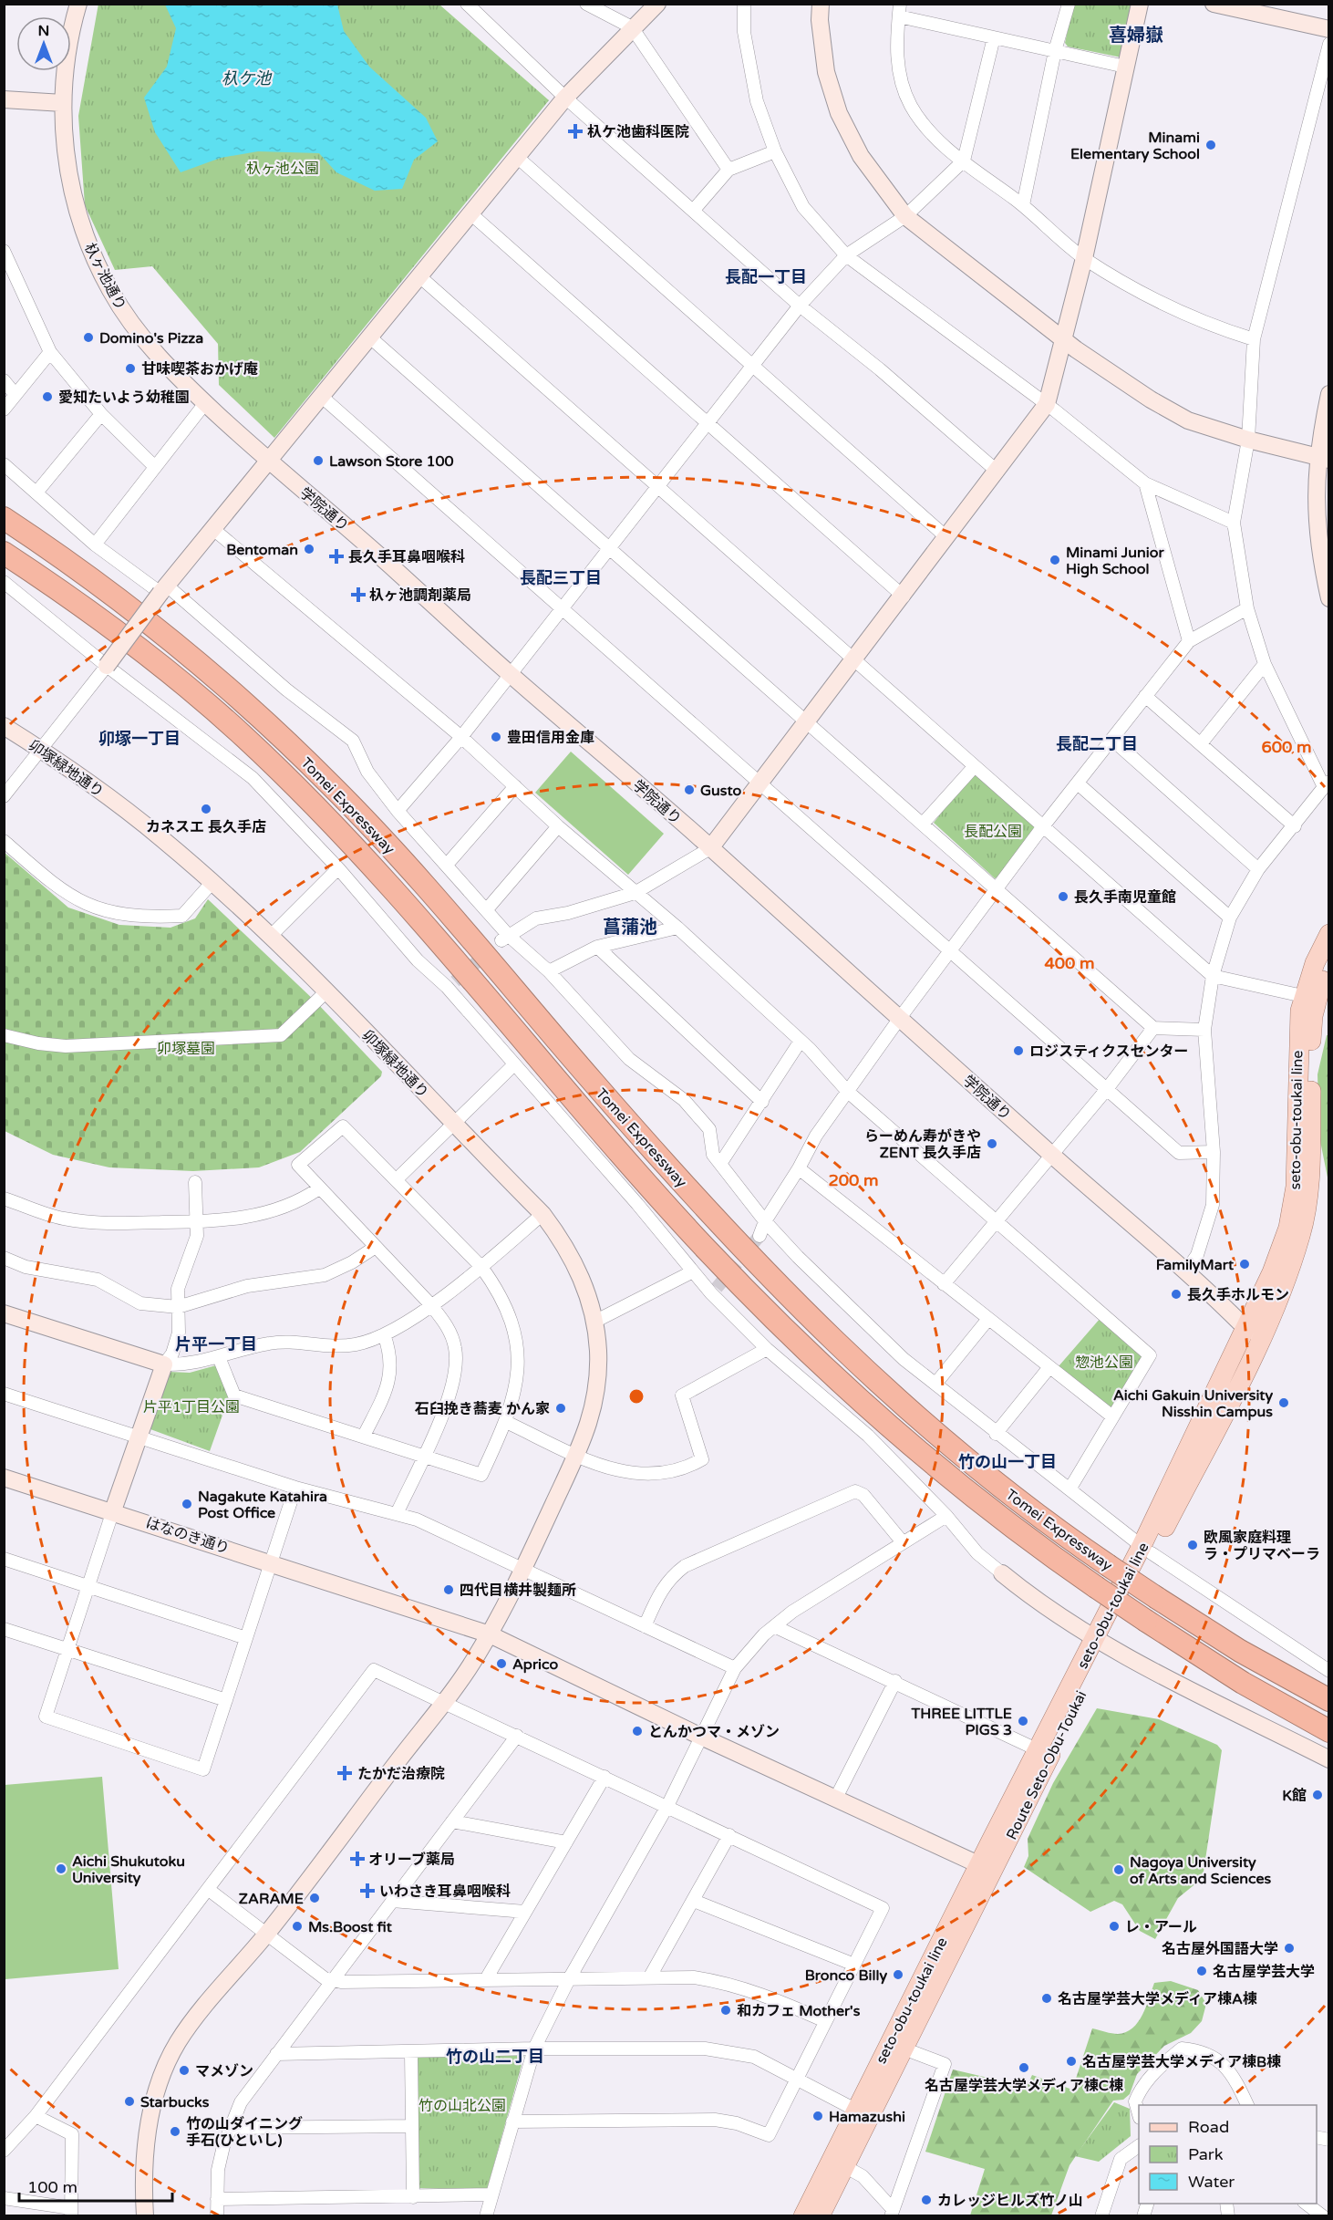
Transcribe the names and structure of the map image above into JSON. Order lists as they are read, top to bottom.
{
  "streets": {
    "highway": ["Tomei Expressway"],
    "main road": ["seto-obu-toukai line", "Route Seto-Obu-Toukai"],
    "street": [
      "杁ヶ池通り",
      "学院通り",
      "卯塚緑地通り",
      "はなのき通り"
    ]
  },
  "crossings": [
    ["杁ヶ池通り", "学院通り"],
    ["学院通り", "seto-obu-toukai line"],
    ["卯塚緑地通り", "はなのき通り"],
    ["seto-obu-toukai line", "はなのき通り"],
    ["seto-obu-toukai line", "Route Seto-Obu-Toukai"]
  ],
  "districts": [
    "喜婦嶽",
    "長配一丁目",
    "長配三丁目",
    "卯塚一丁目",
    "長配二丁目",
    "菖蒲池",
    "片平一丁目",
    "竹の山一丁目",
    "竹の山二丁目"
  ],
  "water": ["杁ケ池"],
  "parks": [
    "杁ヶ池公園",
    "長配公園",
    "卯塚墓園",
    "惣池公園",
    "片平1丁目公園",
    "竹の山北公園"
  ],
  "places": {
    "health": [
      "杁ケ池歯科医院",
      "長久手耳鼻咽喉科",
      "杁ヶ池調剤薬局",
      "たかだ治療院",
      "オリーブ薬局",
      "いわさき耳鼻咽喉科"
    ],
    "other": [
      "Minami Elementary School",
      "Domino's Pizza",
      "甘味喫茶おかげ庵",
      "愛知たいよう幼稚園",
      "Lawson Store 100",
      "Bentoman",
      "Minami Junior High School",
      "豊田信用金庫",
      "Gusto",
      "カネスエ 長久手店",
      "長久手南児童館",
      "ロジスティクスセンター",
      "らーめん寿がきや ZENT 長久手店",
      "FamilyMart",
      "長久手ホルモン",
      "Aichi Gakuin University Nisshin Campus",
      "石臼挽き蕎麦 かん家",
      "Nagakute Katahira Post Office",
      "欧風家庭料理 ラ・プリマベーラ",
      "四代目横井製麺所",
      "Aprico",
      "THREE LITTLE PIGS 3",
      "とんかつマ・メゾン",
      "K館",
      "Aichi Shukutoku University",
      "Nagoya University of Arts and Sciences",
      "ZARAME",
      "Ms.Boost fit",
      "レ・アール",
      "名古屋外国語大学",
      "名古屋学芸大学",
      "Bronco Billy",
      "名古屋学芸大学メディア棟A棟",
      "和カフェ Mother's",
      "名古屋学芸大学メディア棟B棟",
      "名古屋学芸大学メディア棟C棟",
      "マメゾン",
      "Starbucks",
      "Hamazushi",
      "竹の山ダイニング 手石(ひといし)",
      "カレッジヒルズ竹ノ山"
    ]
  },
  "legend": ["Road", "Park", "Water"],
  "scale_bar": "100 m",
  "north": "top",
  "rings": ["600 m", "400 m", "200 m"]
}
